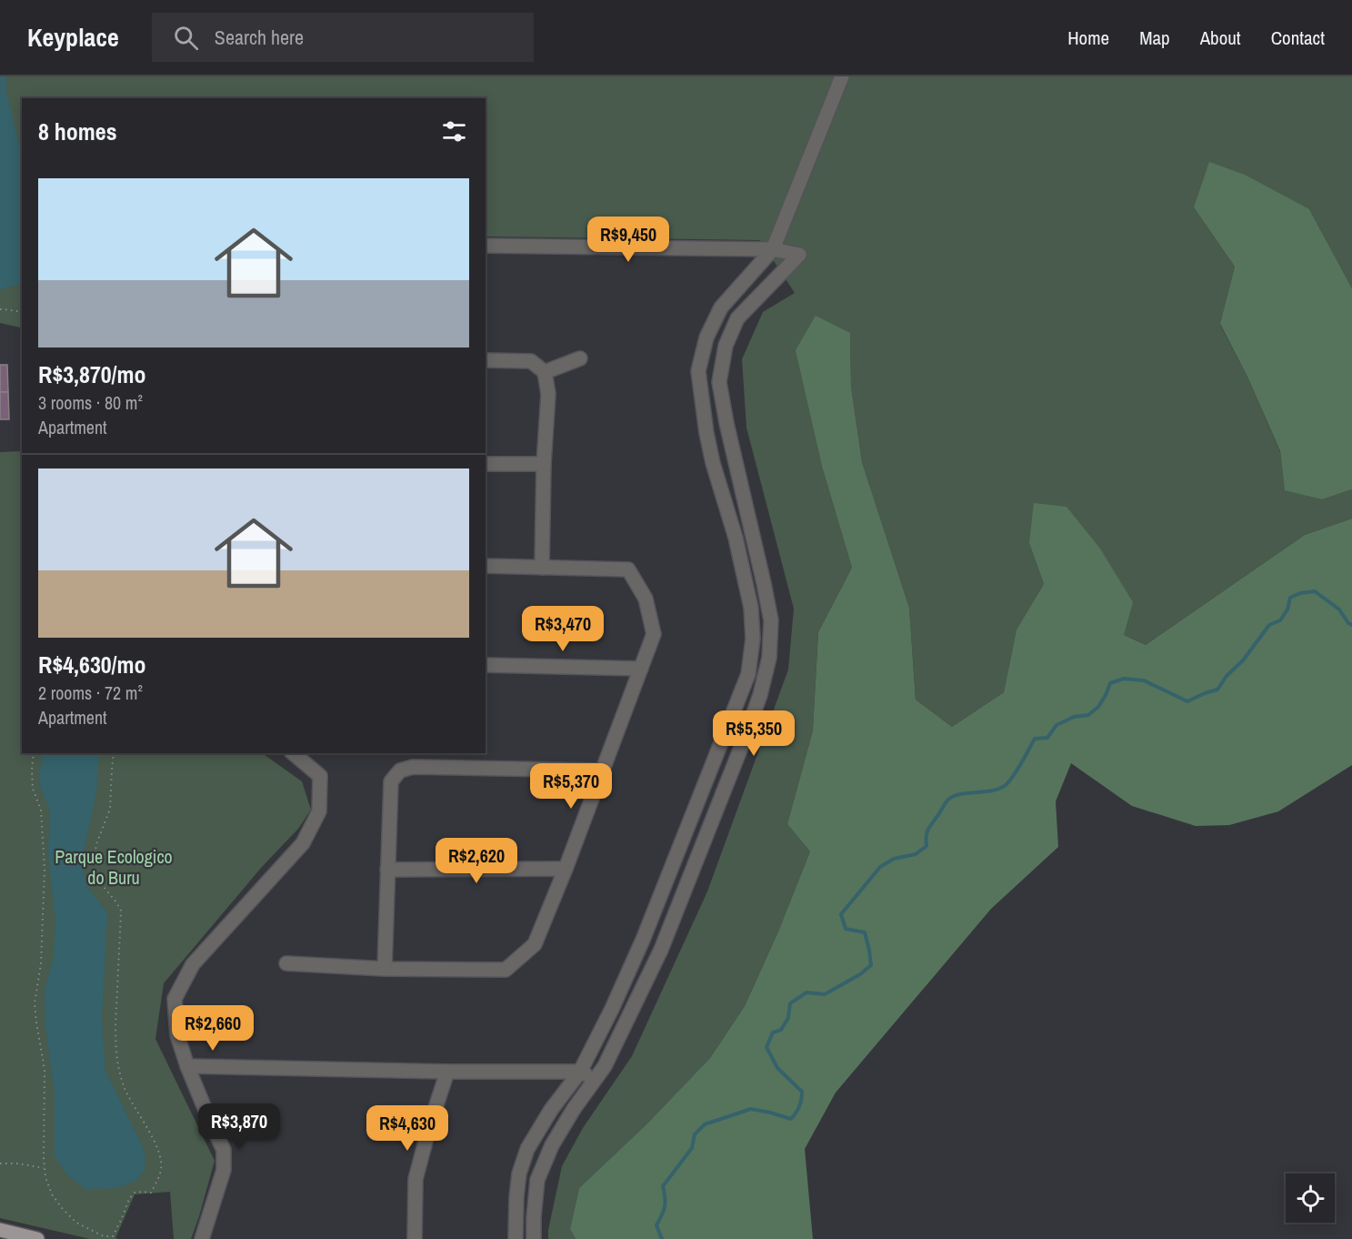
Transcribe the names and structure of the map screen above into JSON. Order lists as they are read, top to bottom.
{
  "parks": ["Parque Ecologico do Buru"],
  "page": {
    "header": "Keyplace",
    "search": "Search here",
    "nav": [
      "Home",
      "Map",
      "About",
      "Contact"
    ],
    "heading": "8 homes",
    "list": [
      {
        "name": "R$3,870/mo",
        "note": "3 rooms · 80 m² · Apartment"
      },
      {
        "name": "R$4,630/mo",
        "note": "2 rooms · 72 m² · Apartment"
      }
    ],
    "price": [
      "R$9,450",
      "R$3,470",
      "R$5,350",
      "R$5,370",
      "R$2,620",
      "R$2,660",
      "R$3,870",
      "R$4,630"
    ]
  }
}
